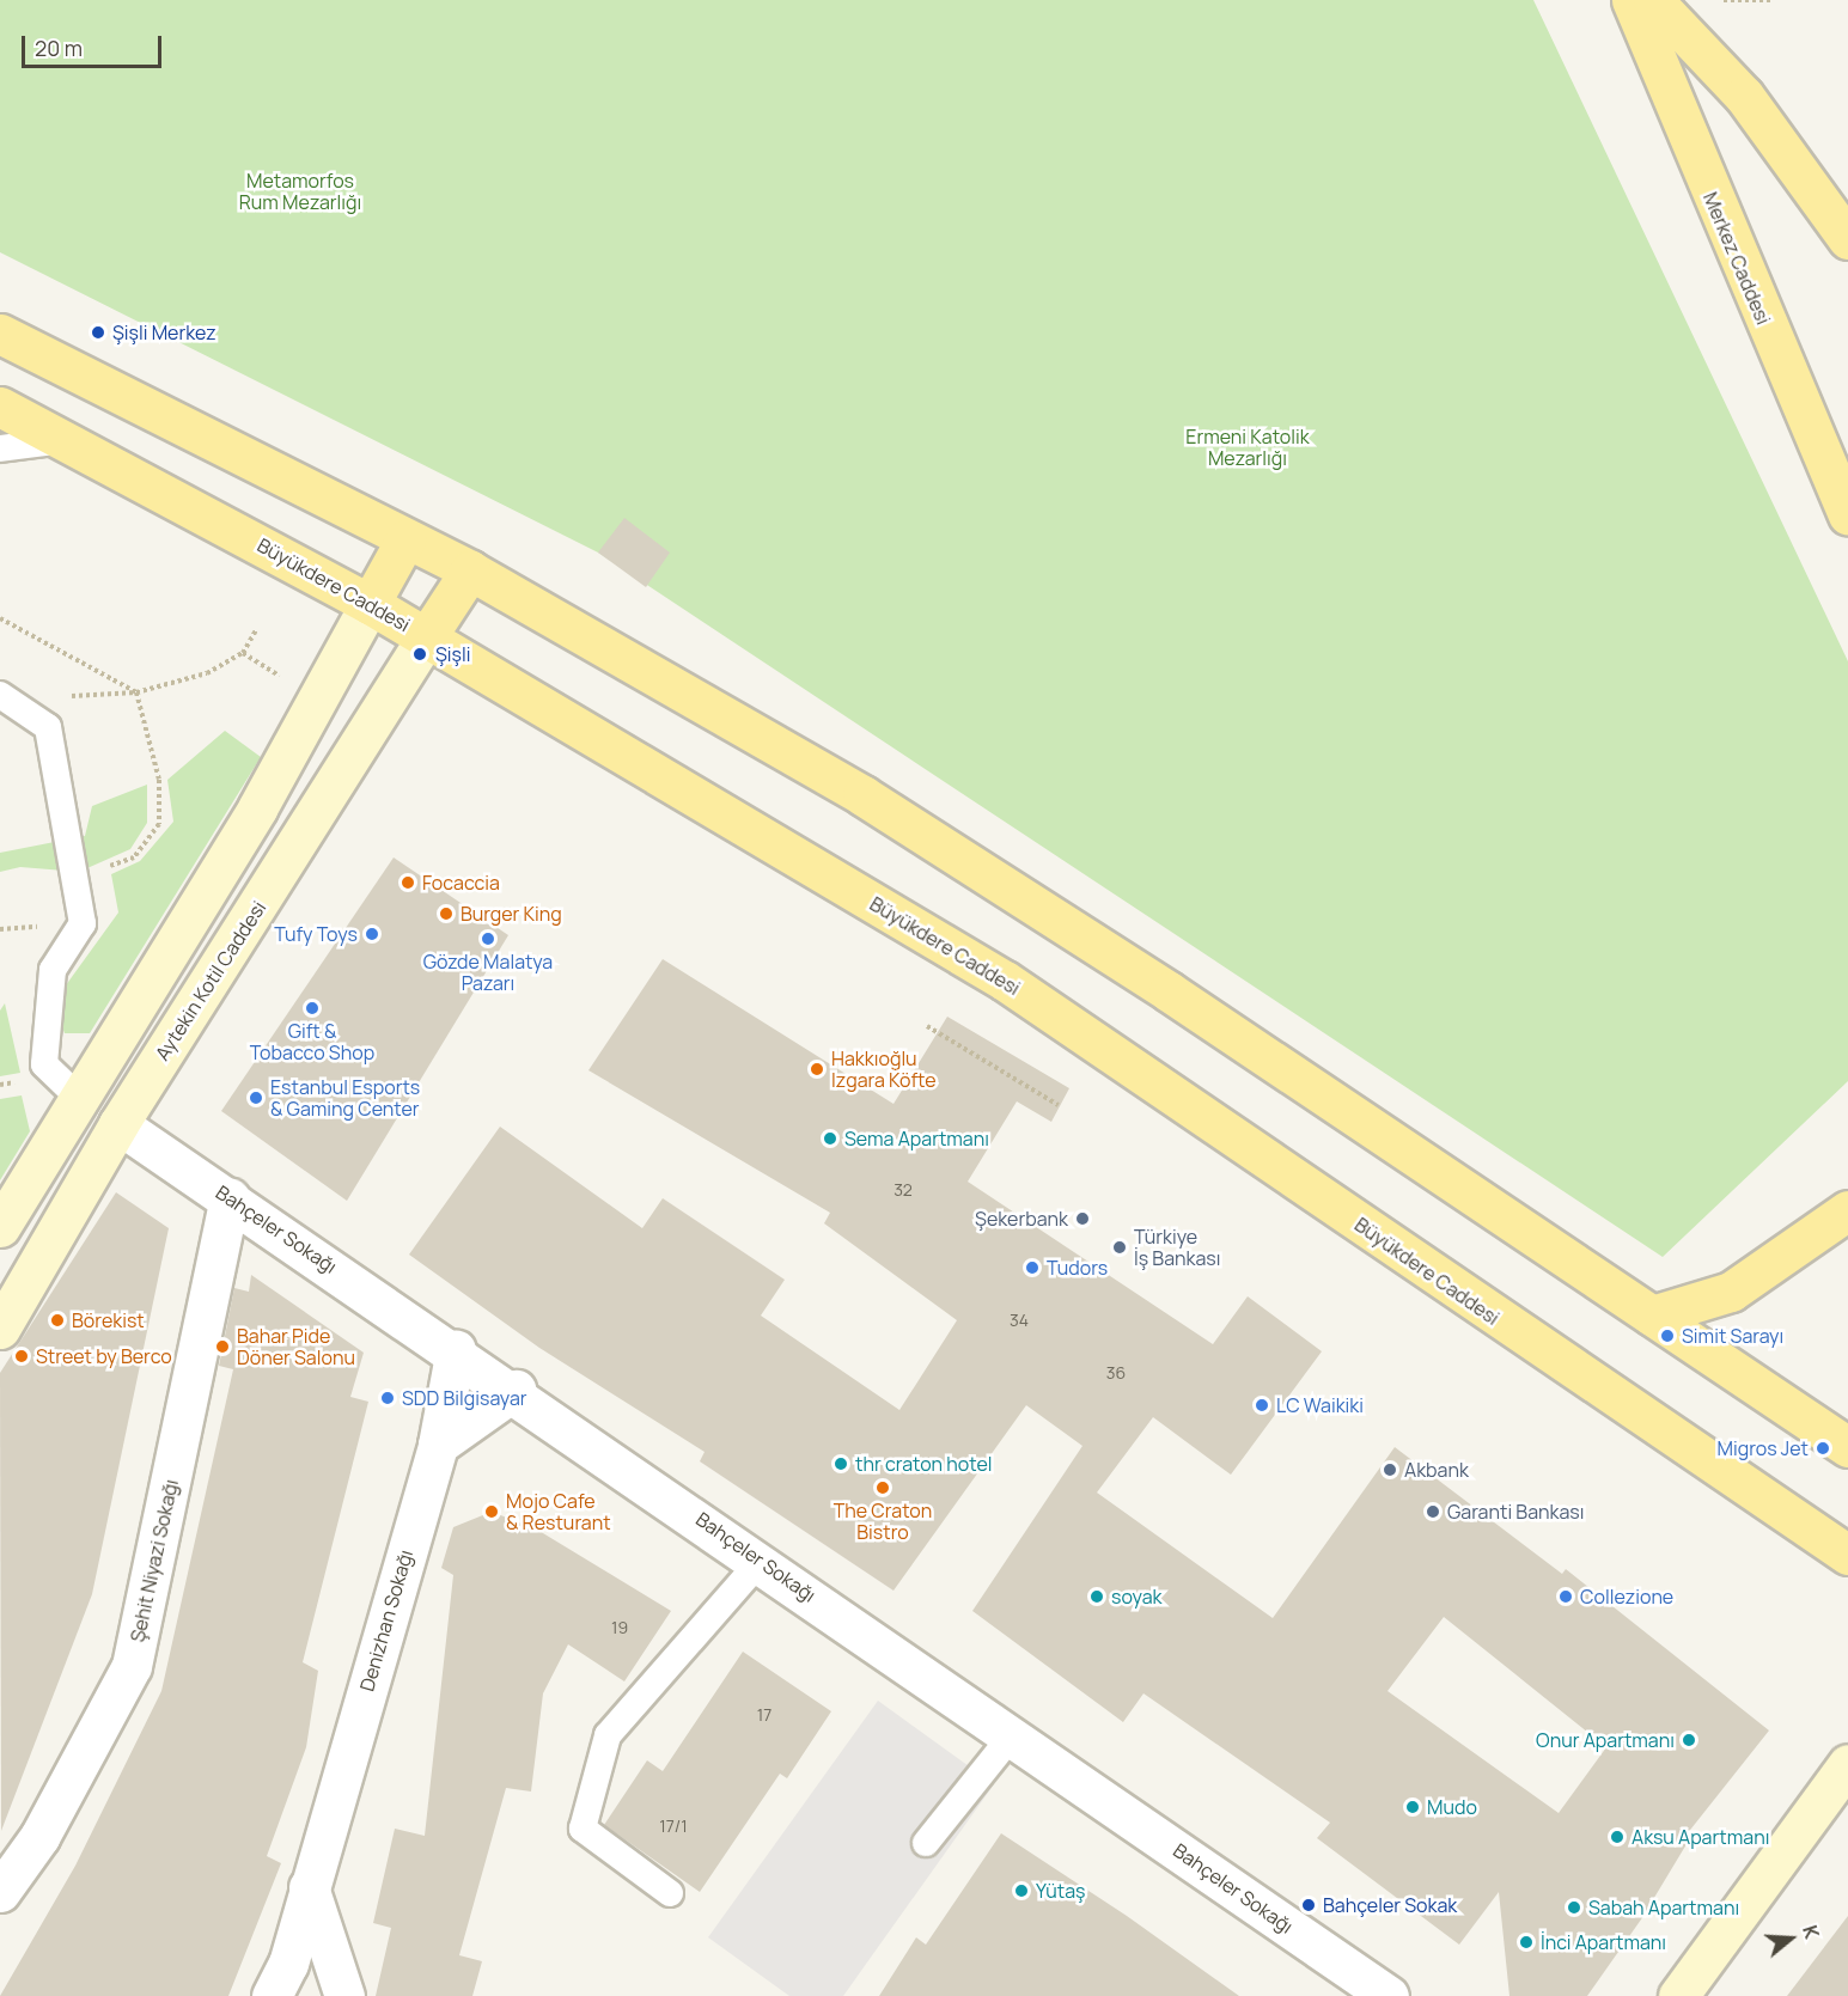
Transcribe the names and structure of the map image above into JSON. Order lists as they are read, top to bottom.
{
  "streets": {
    "main road": ["Merkez Caddesi", "Büyükdere Caddesi", "Aytekin Kotil Caddesi"],
    "street": ["Bahçeler Sokağı", "Şehit Niyazi Sokağı", "Denizhan Sokağı"]
  },
  "crossings": [
    ["Büyükdere Caddesi", "Aytekin Kotil Caddesi"],
    ["Aytekin Kotil Caddesi", "Bahçeler Sokağı"],
    ["Bahçeler Sokağı", "Şehit Niyazi Sokağı"],
    ["Bahçeler Sokağı", "Denizhan Sokağı"]
  ],
  "parks": ["Metamorfos Rum Mezarlığı", "Ermeni Katolik Mezarlığı"],
  "places": [
    "Şişli Merkez",
    "Şişli",
    "Focaccia",
    "Burger King",
    "Tufy Toys",
    "Gözde Malatya Pazarı",
    "Gift & Tobacco Shop",
    "Hakkıoğlu Izgara Köfte",
    "Estanbul Esports & Gaming Center",
    "Sema Apartmanı",
    "Şekerbank",
    "Türkiye İş Bankası",
    "Tudors",
    "Börekist",
    "Simit Sarayı",
    "Bahar Pide Döner Salonu",
    "Street by Berco",
    "SDD Bilgisayar",
    "LC Waikiki",
    "Migros Jet",
    "thr craton hotel",
    "Akbank",
    "The Craton Bistro",
    "Mojo Cafe & Resturant",
    "Garanti Bankası",
    "soyak",
    "Collezione",
    "Onur Apartmanı",
    "Mudo",
    "Aksu Apartmanı",
    "Yütaş",
    "Bahçeler Sokak",
    "Sabah Apartmanı",
    "İnci Apartmanı"
  ],
  "house_numbers": [
    "32",
    "34",
    "36",
    "19",
    "17",
    "17/1"
  ],
  "scale_bar": "20 m",
  "north": "right"
}
